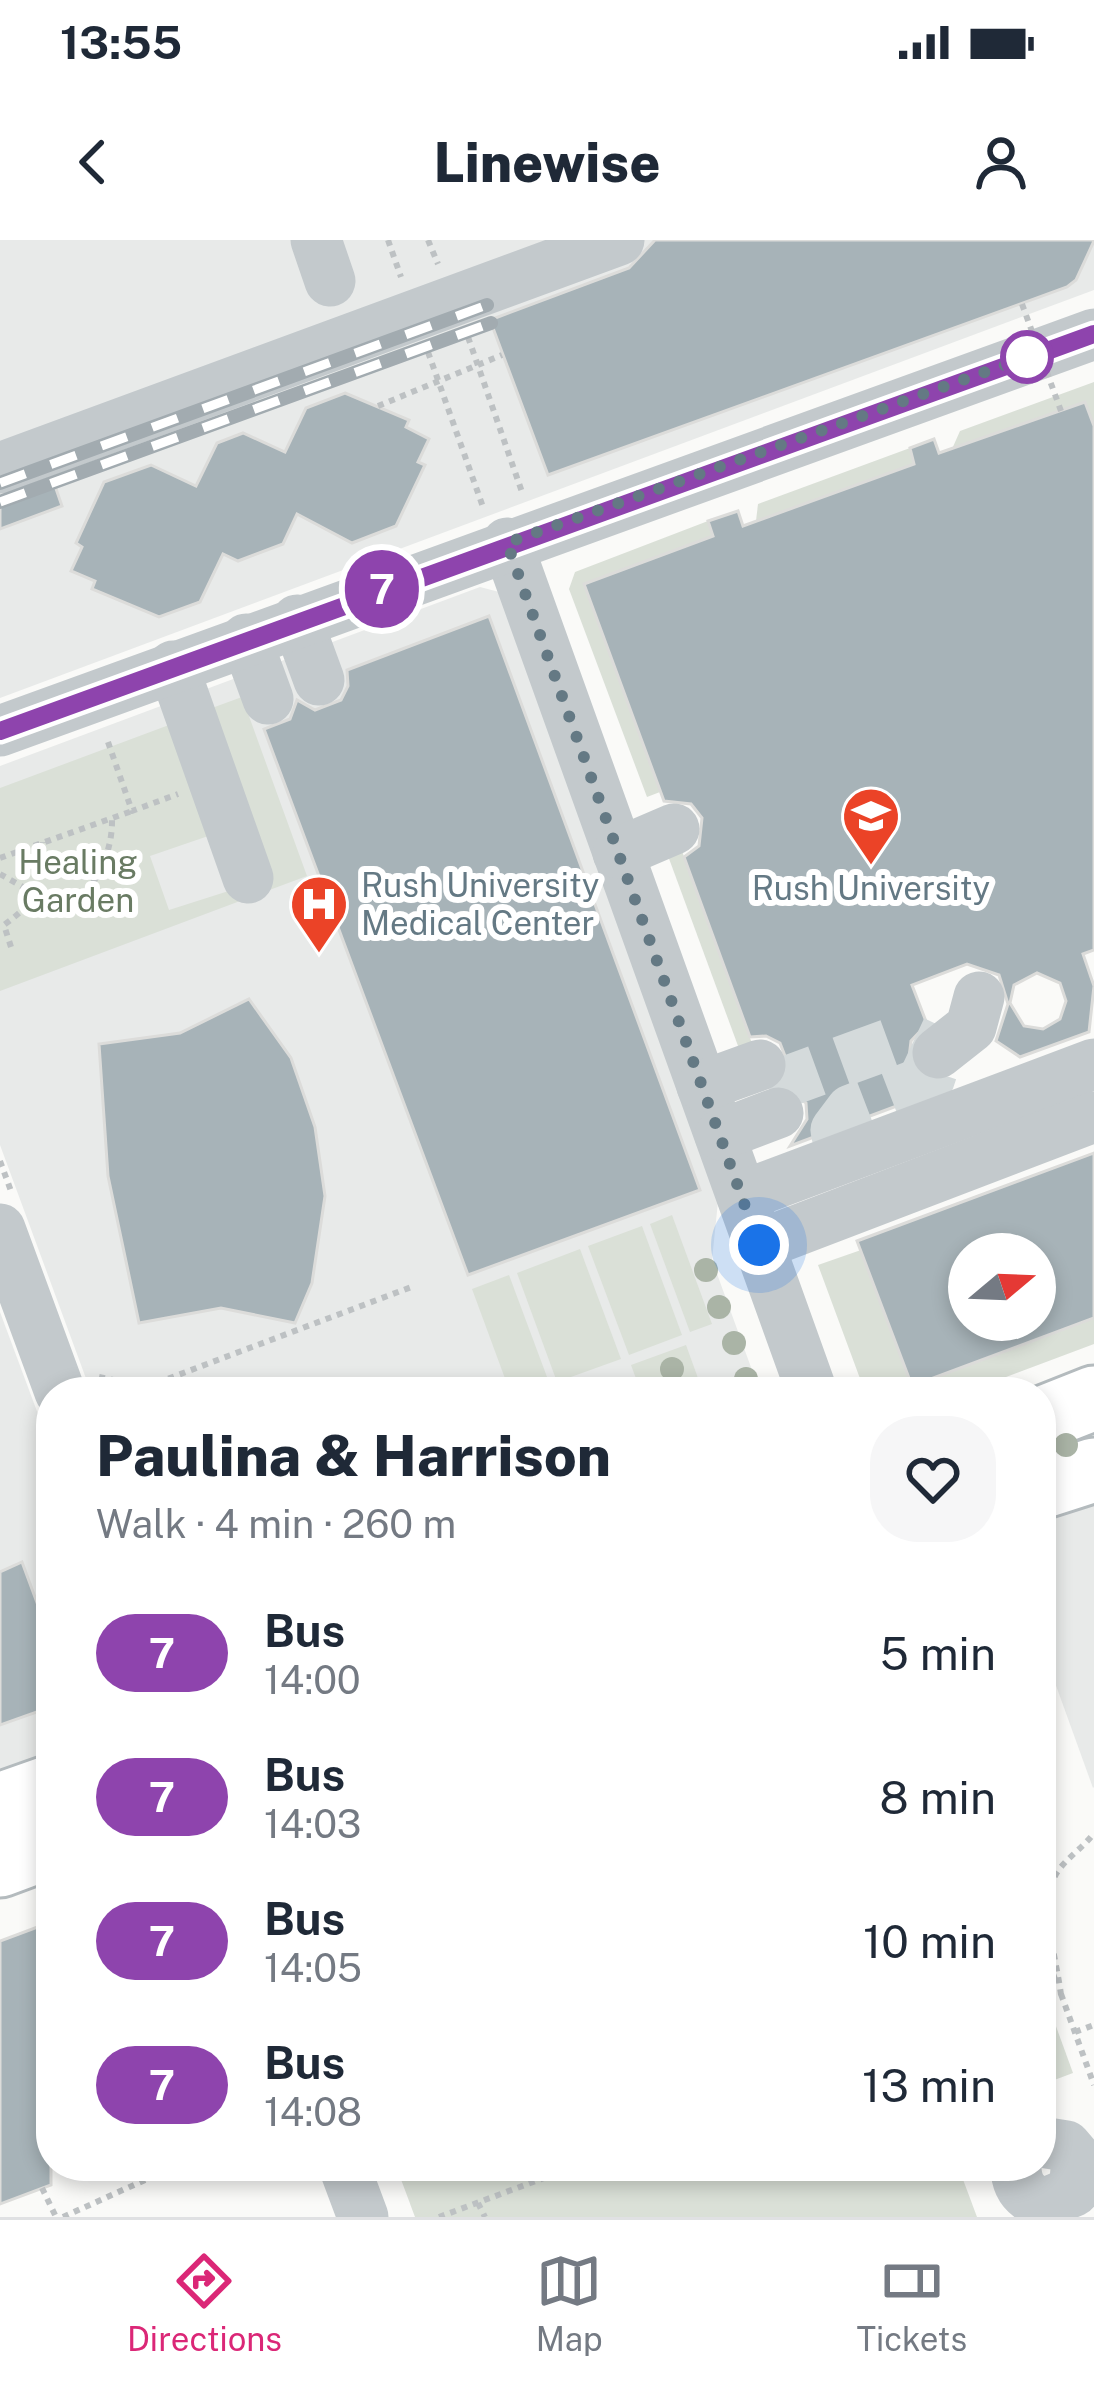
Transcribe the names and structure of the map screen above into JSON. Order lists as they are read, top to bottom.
{
  "parks": ["Healing Garden"],
  "places": {
    "school or university": ["Rush University"],
    "hospital": ["Rush University Medical Center"]
  },
  "lines": ["bus line 7"],
  "north": "right",
  "page": {
    "status": "13:55",
    "header": "Linewise",
    "on_map": "7",
    "heading": ["Paulina & Harrison", "Walk · 4 min · 260 m"],
    "list": [
      {
        "mark": "7",
        "name": "Bus",
        "note": "14:00",
        "value": "5 min"
      },
      {
        "mark": "7",
        "name": "Bus",
        "note": "14:03",
        "value": "8 min"
      },
      {
        "mark": "7",
        "name": "Bus",
        "note": "14:05",
        "value": "10 min"
      },
      {
        "mark": "7",
        "name": "Bus",
        "note": "14:08",
        "value": "13 min"
      }
    ],
    "tabs": ["Directions", "Map", "Tickets"]
  }
}
